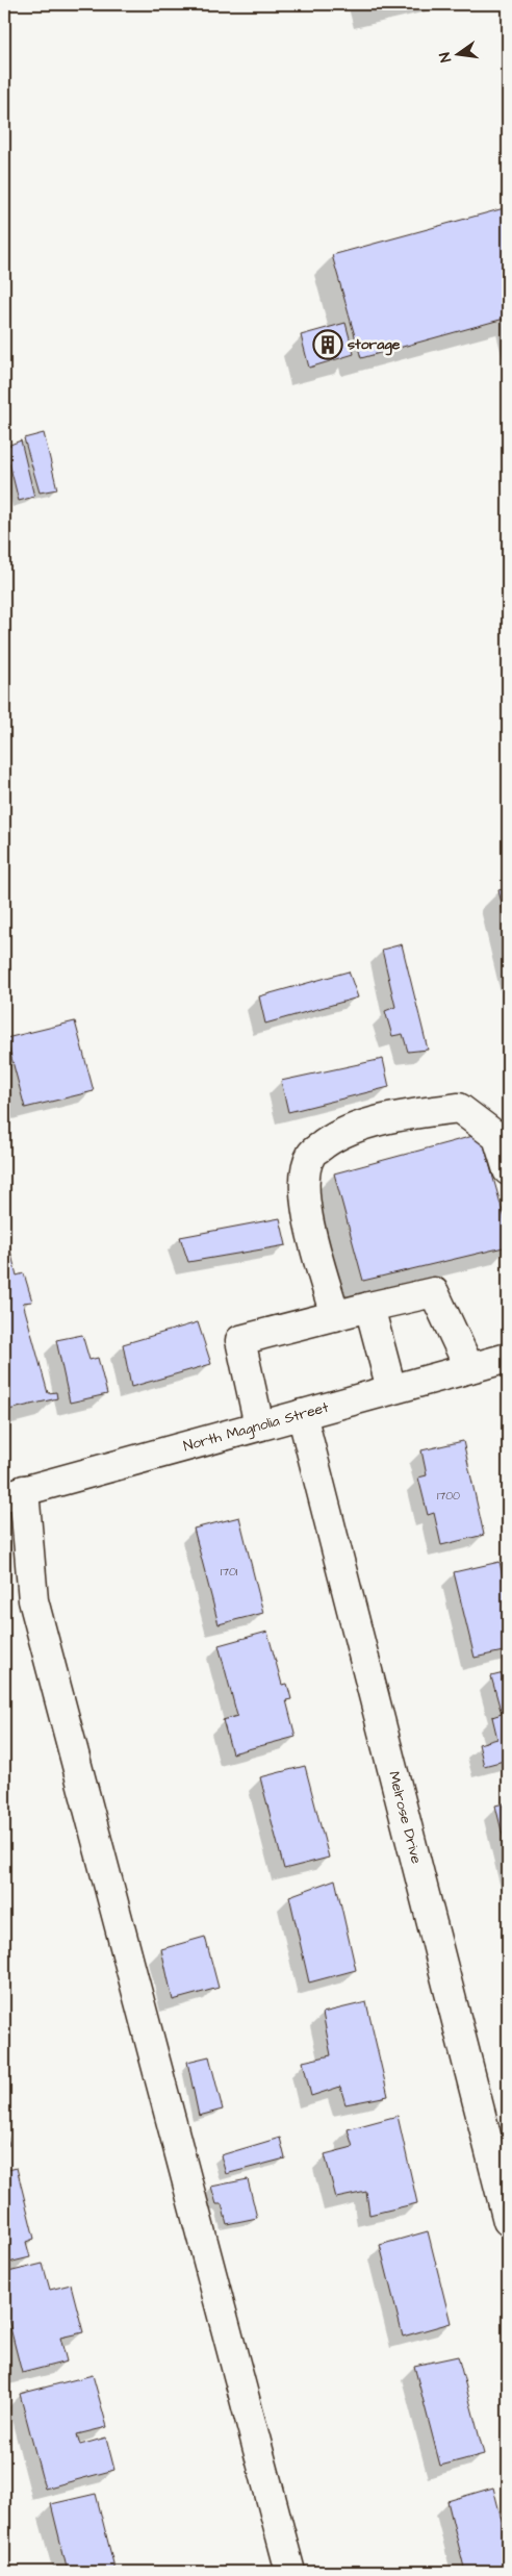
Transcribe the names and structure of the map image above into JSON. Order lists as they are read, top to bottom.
{
  "streets": {
    "street": ["North Magnolia Street", "Melrose Drive"]
  },
  "crossings": [
    ["North Magnolia Street", "Melrose Drive"]
  ],
  "places": {
    "building": ["storage"]
  },
  "house_numbers": ["1700", "1701"],
  "north": "left"
}
